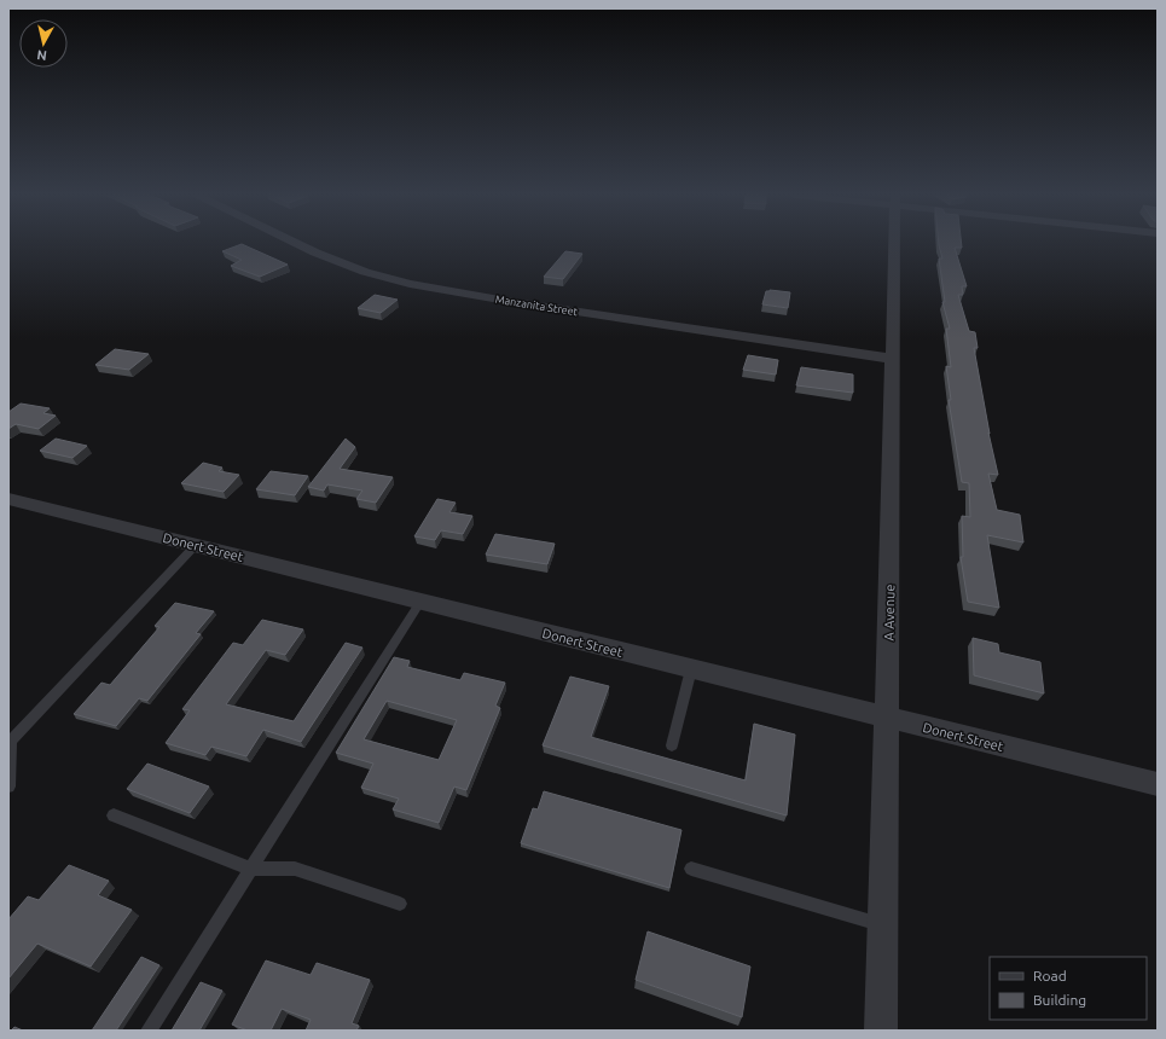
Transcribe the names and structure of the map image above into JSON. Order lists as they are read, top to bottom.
{
  "streets": {
    "street": ["Manzanita Street", "Donert Street", "A Avenue"]
  },
  "crossings": [
    ["Manzanita Street", "A Avenue"],
    ["Donert Street", "A Avenue"]
  ],
  "legend": ["Road", "Building"],
  "north": "bottom"
}
